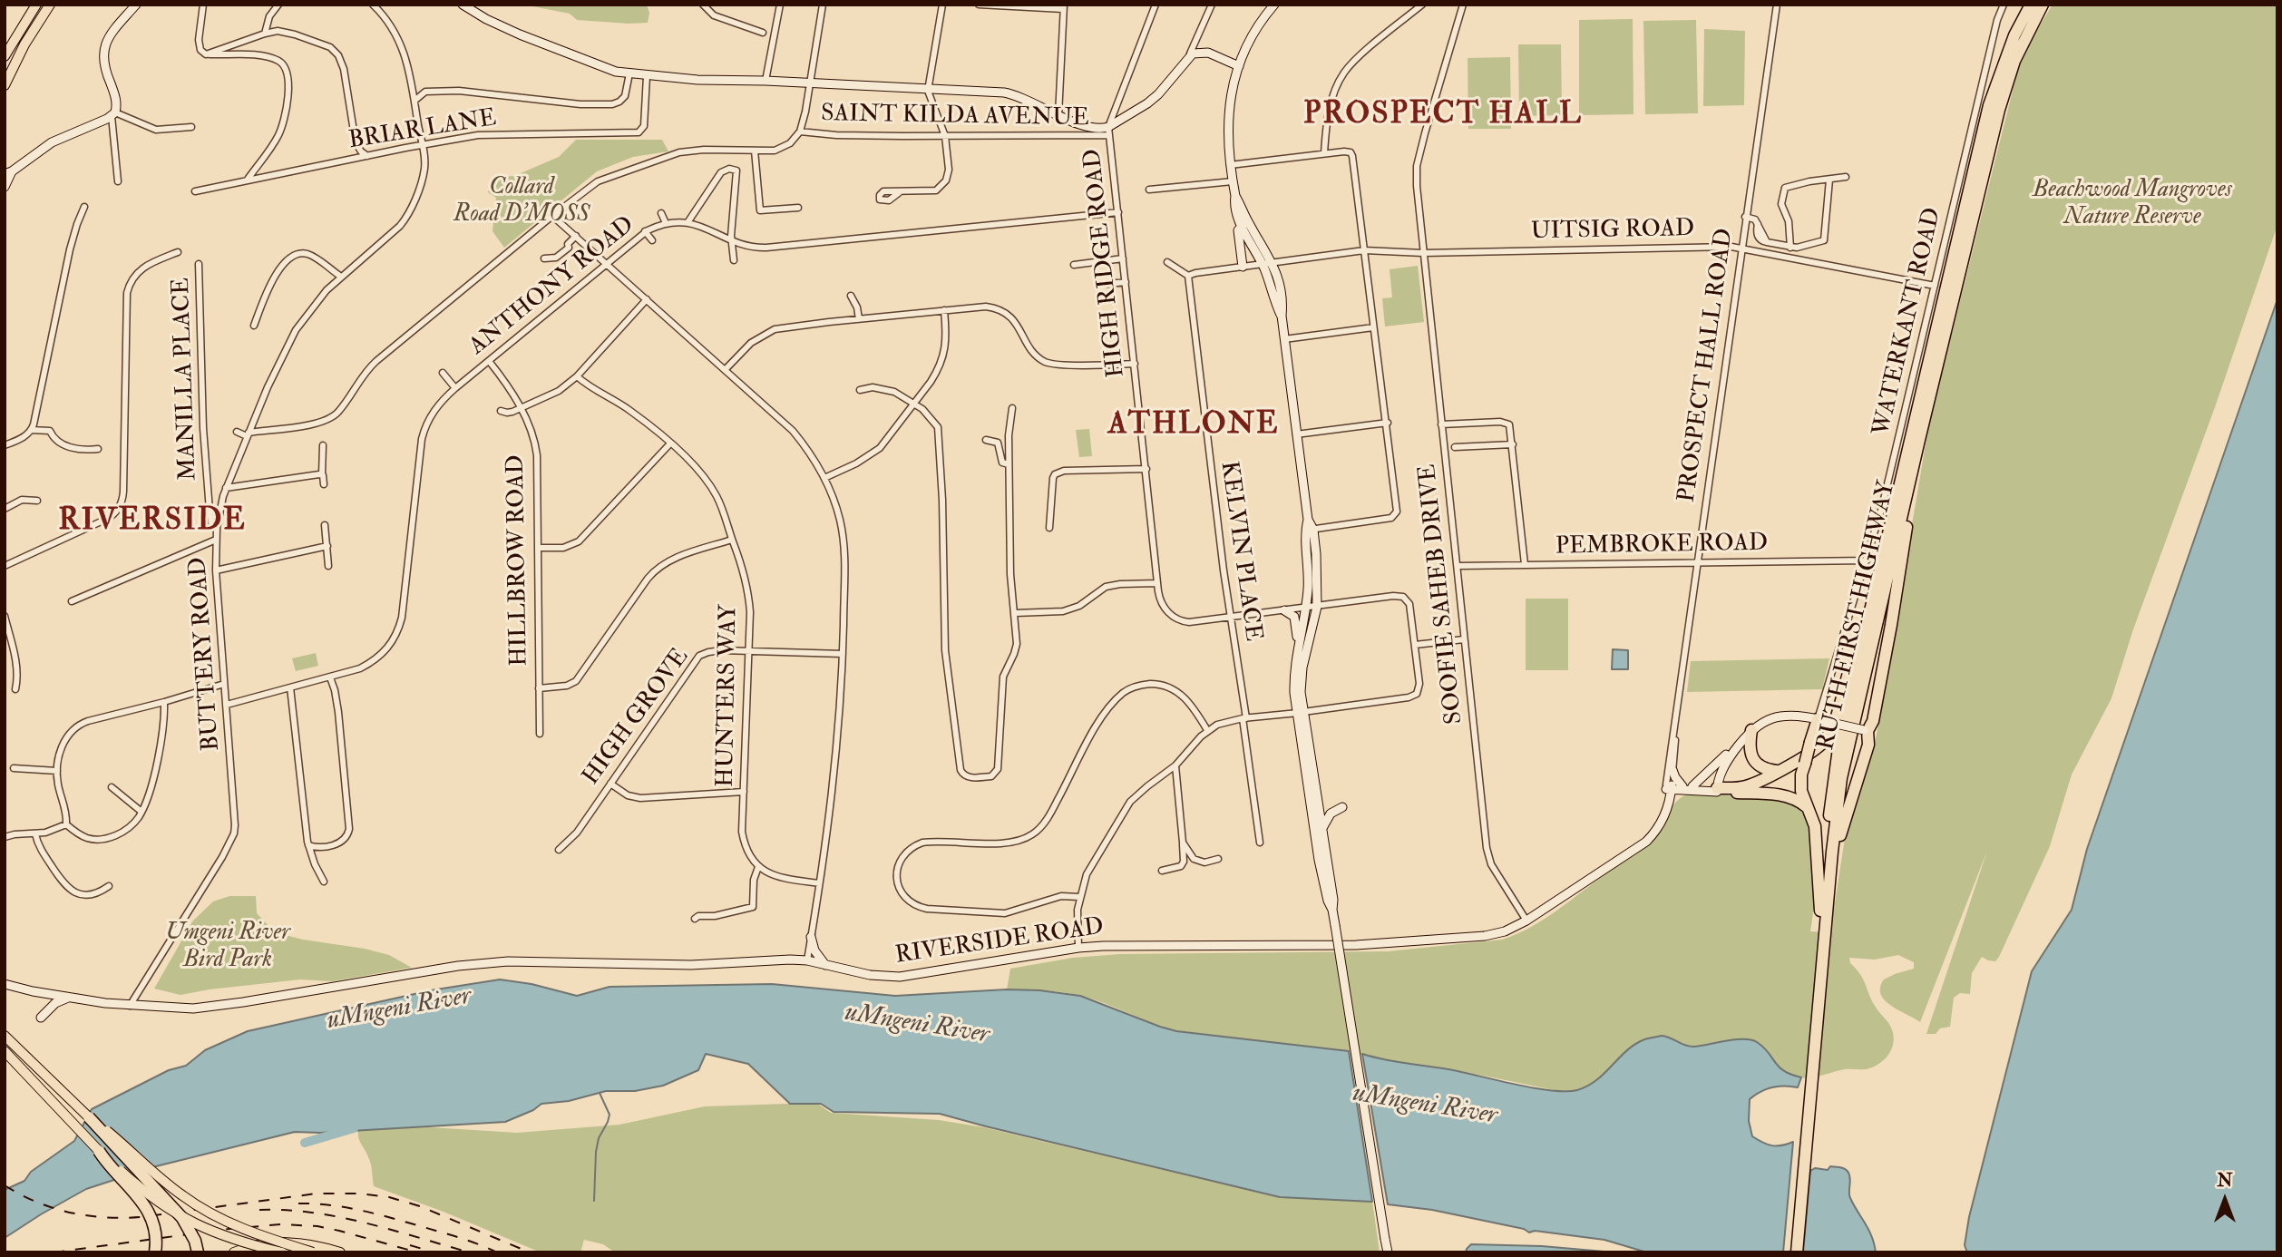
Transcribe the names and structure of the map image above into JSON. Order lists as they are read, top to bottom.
{
  "streets": {
    "highway": ["RUTH FIRST HIGHWAY"],
    "main road": ["RIVERSIDE ROAD"],
    "street": [
      "SAINT KILDA AVENUE",
      "BRIAR LANE",
      "UITSIG ROAD",
      "HIGH RIDGE ROAD",
      "ANTHONY ROAD",
      "WATERKANT ROAD",
      "PROSPECT HALL ROAD",
      "MANILLA PLACE",
      "PEMBROKE ROAD",
      "KELVIN PLACE",
      "HILLBROW ROAD",
      "SOOFIE SAHEB DRIVE",
      "BUTTERY ROAD",
      "HUNTERS WAY",
      "HIGH GROVE"
    ]
  },
  "crossings": [
    ["SAINT KILDA AVENUE", "HIGH RIDGE ROAD"],
    ["BRIAR LANE", "BUTTERY ROAD"],
    ["UITSIG ROAD", "WATERKANT ROAD"],
    ["UITSIG ROAD", "PROSPECT HALL ROAD"],
    ["UITSIG ROAD", "SOOFIE SAHEB DRIVE"],
    ["HIGH RIDGE ROAD", "ANTHONY ROAD"],
    ["HIGH RIDGE ROAD", "KELVIN PLACE"],
    ["ANTHONY ROAD", "HILLBROW ROAD"],
    ["ANTHONY ROAD", "BUTTERY ROAD"],
    ["WATERKANT ROAD", "PEMBROKE ROAD"],
    ["PROSPECT HALL ROAD", "PEMBROKE ROAD"],
    ["PROSPECT HALL ROAD", "RIVERSIDE ROAD"],
    ["MANILLA PLACE", "BUTTERY ROAD"],
    ["PEMBROKE ROAD", "SOOFIE SAHEB DRIVE"],
    ["SOOFIE SAHEB DRIVE", "RIVERSIDE ROAD"],
    ["BUTTERY ROAD", "RIVERSIDE ROAD"],
    ["HUNTERS WAY", "HIGH GROVE"]
  ],
  "districts": ["PROSPECT HALL", "ATHLONE", "RIVERSIDE"],
  "water": ["uMngeni River"],
  "parks": ["Collard Road D'MOSS", "Beachwood Mangroves Nature Reserve", "Umgeni River Bird Park"],
  "north": "top"
}
